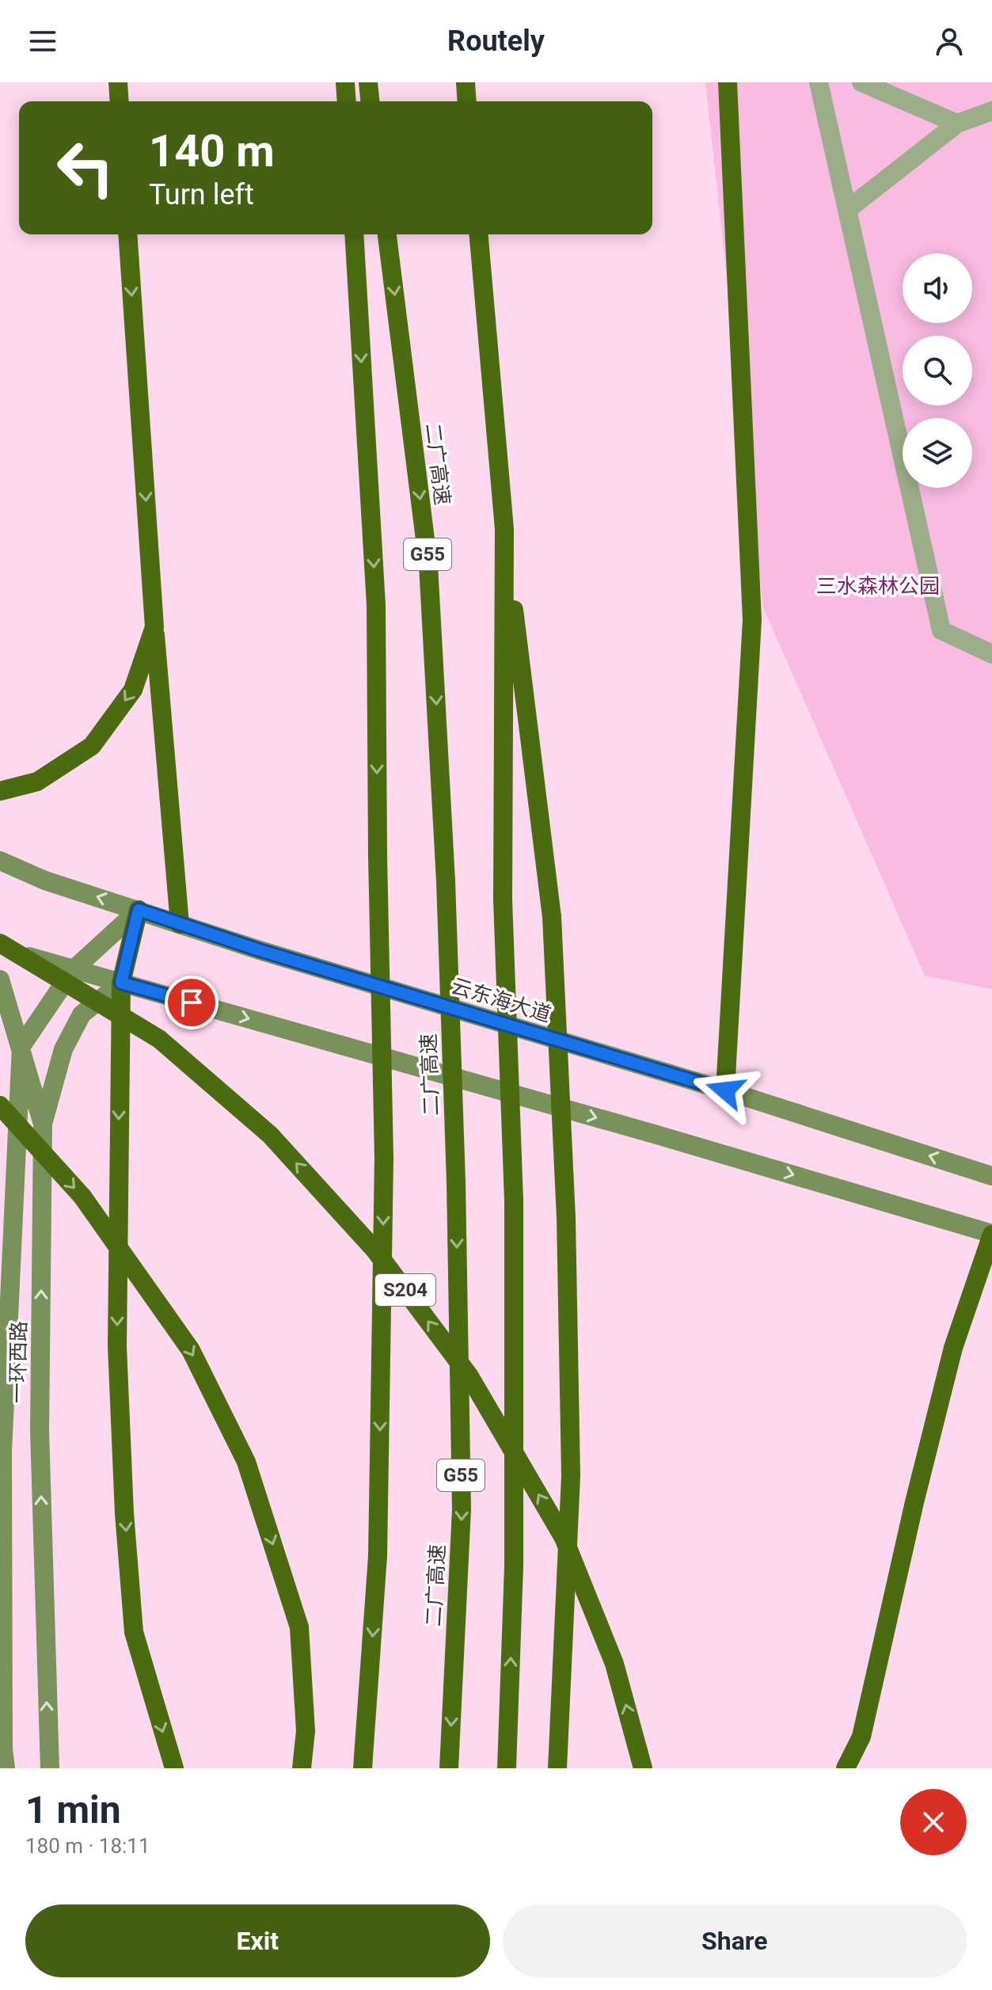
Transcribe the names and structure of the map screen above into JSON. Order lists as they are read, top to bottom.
{
  "streets": {
    "highway": ["二广高速", "G55", "S204"],
    "main road": ["云东海大道", "一环西路"]
  },
  "parks": ["三水森林公园"],
  "page": {
    "header": "Routely",
    "turn": ["140 m", "Turn left"],
    "heading": ["1 min", "180 m · 18:11"],
    "buttons": ["Exit", "Share"]
  }
}
